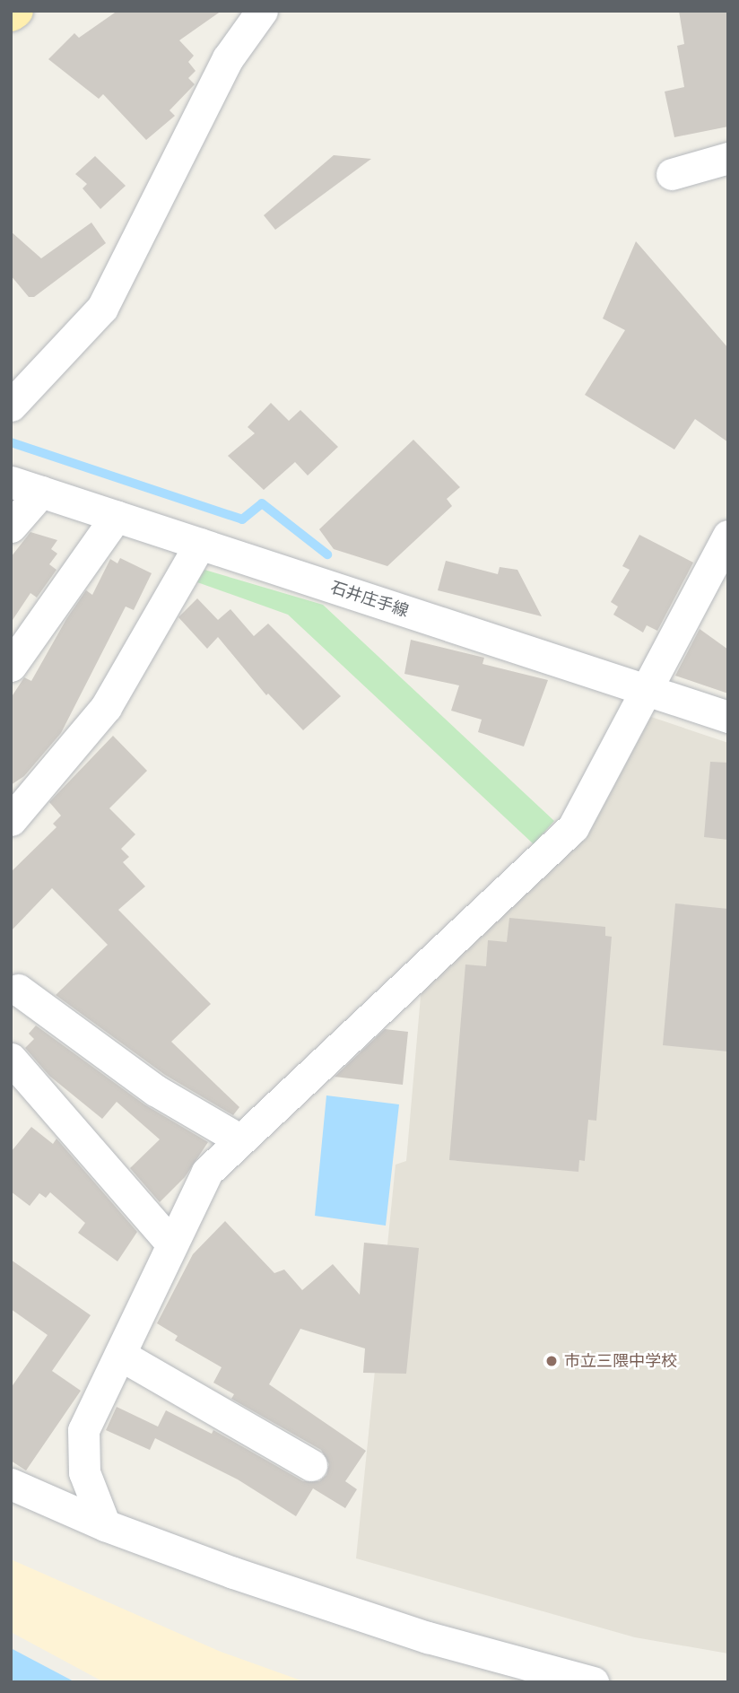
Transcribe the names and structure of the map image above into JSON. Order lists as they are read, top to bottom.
{
  "streets": {
    "street": ["石井庄手線"]
  },
  "places": ["市立三隈中学校"]
}
